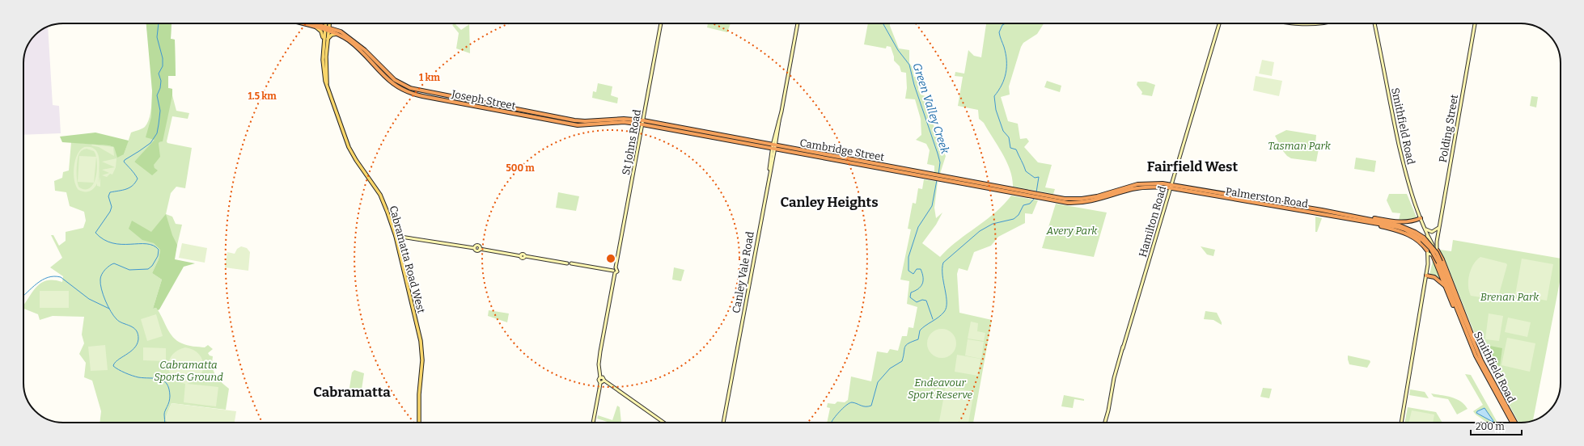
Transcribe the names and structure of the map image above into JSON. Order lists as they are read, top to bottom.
{
  "streets": {
    "highway": [
      "Joseph Street",
      "Smithfield Road",
      "Cambridge Street",
      "Palmerston Road"
    ],
    "main road": [
      "Polding Street",
      "St Johns Road",
      "Hamilton Road",
      "Cabramatta Road West",
      "Canley Vale Road"
    ]
  },
  "crossings": [
    ["Joseph Street", "St Johns Road"],
    ["Joseph Street", "Cambridge Street"],
    ["Joseph Street", "Cabramatta Road West"],
    ["Smithfield Road", "Polding Street"],
    ["Smithfield Road", "Palmerston Road"],
    ["St Johns Road", "Cambridge Street"],
    ["Cambridge Street", "Palmerston Road"],
    ["Cambridge Street", "Canley Vale Road"],
    ["Palmerston Road", "Hamilton Road"]
  ],
  "districts": ["Fairfield West", "Canley Heights", "Cabramatta"],
  "water": ["Green Valley Creek"],
  "parks": [
    "Tasman Park",
    "Avery Park",
    "Brenan Park",
    "Cabramatta Sports Ground",
    "Endeavour Sport Reserve"
  ],
  "scale_bar": "200 m",
  "rings": ["1 km", "1.5 km", "500 m"]
}
